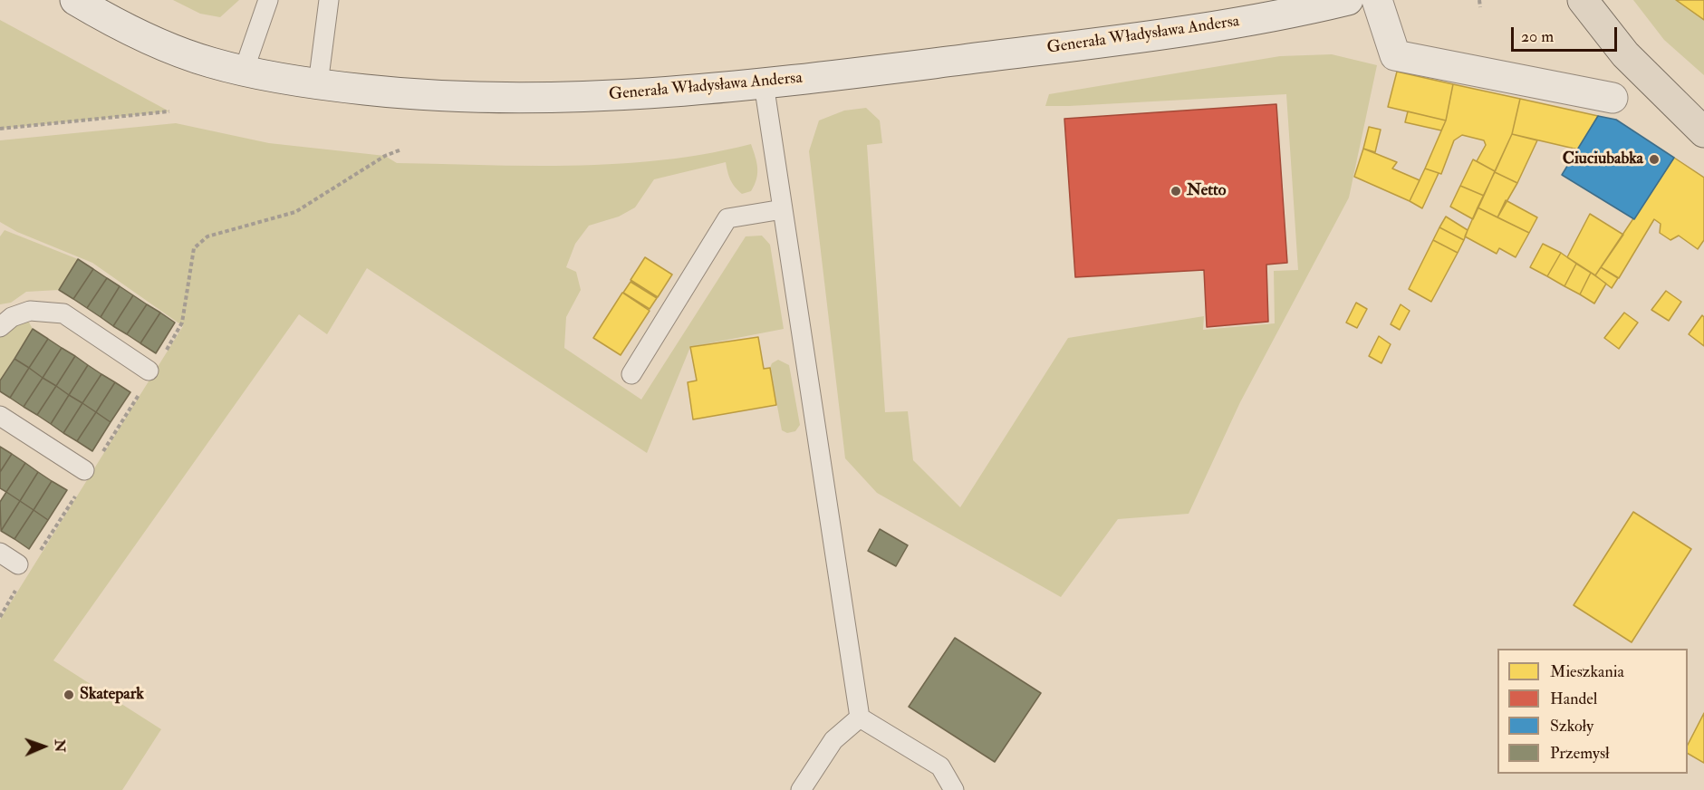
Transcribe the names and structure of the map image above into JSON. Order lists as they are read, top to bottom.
{
  "streets": {
    "main road": ["Generała Władysława Andersa"]
  },
  "places": ["Ciuciubabka", "Netto", "Skatepark"],
  "legend": [
    "Mieszkania",
    "Handel",
    "Szkoły",
    "Przemysł"
  ],
  "scale_bar": "20 m",
  "north": "right"
}
